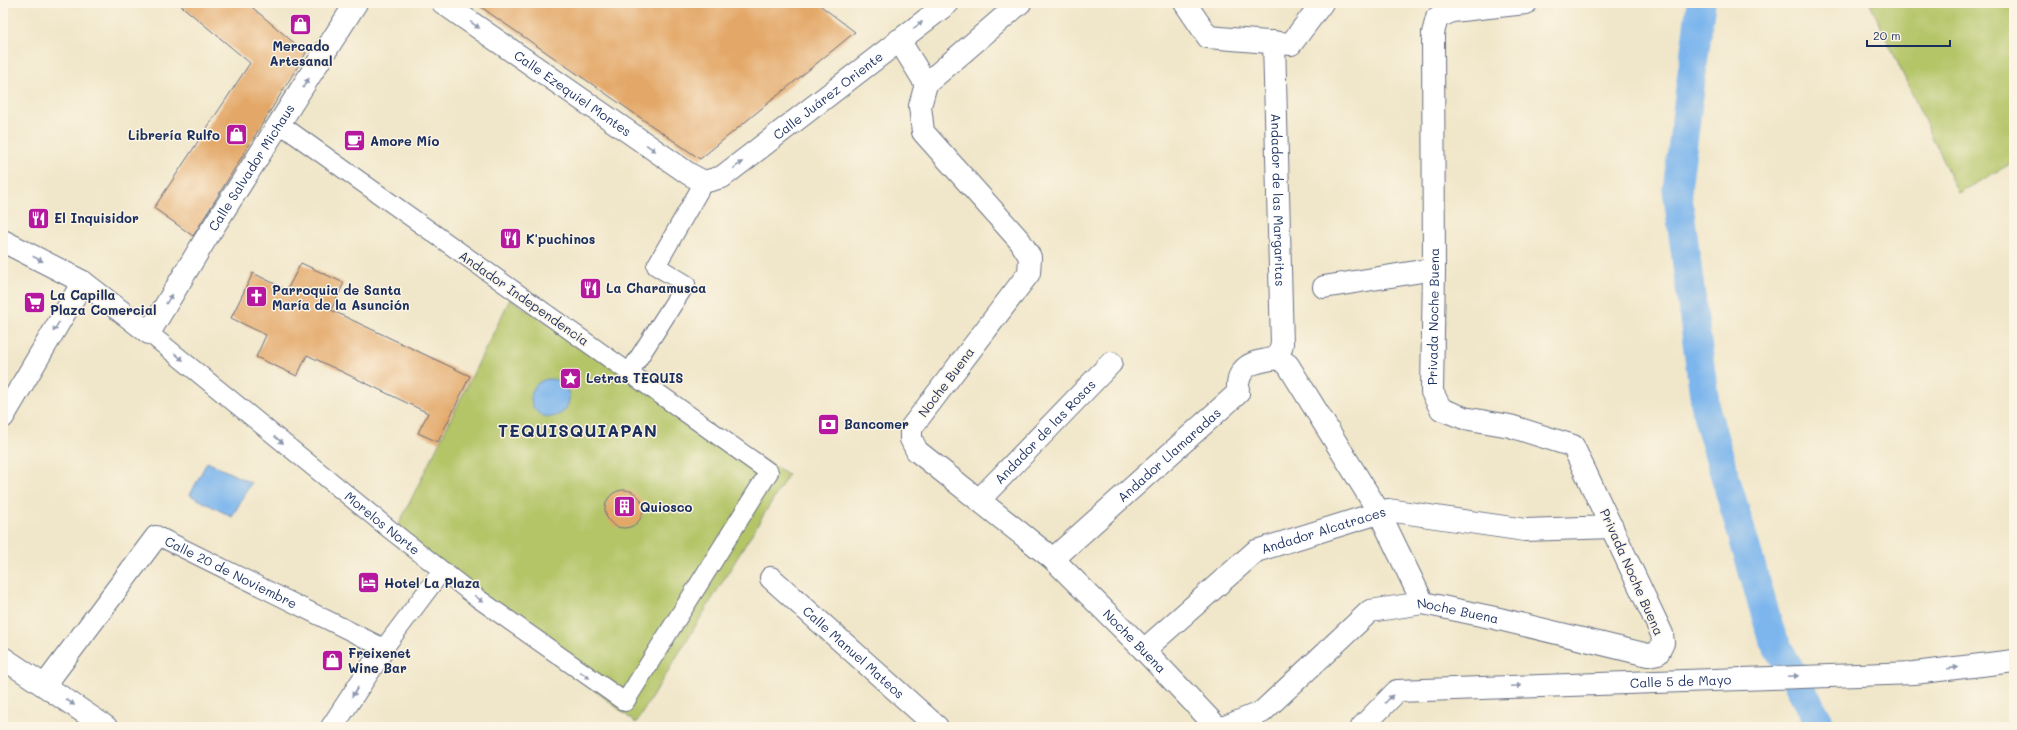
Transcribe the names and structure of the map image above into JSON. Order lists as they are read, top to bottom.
{
  "streets": {
    "street": [
      "Calle Ezequiel Montes",
      "Calle Juárez Oriente",
      "Calle Salvador Michaus",
      "Andador de las Margaritas",
      "Andador Independencia",
      "Privada Noche Buena",
      "Noche Buena",
      "Andador de las Rosas",
      "Andador Llamaradas",
      "Morelos Norte",
      "Andador Alcatraces",
      "Calle 20 de Noviembre",
      "Calle Manuel Mateos",
      "Calle 5 de Mayo"
    ]
  },
  "crossings": [
    ["Calle Ezequiel Montes", "Calle Juárez Oriente"],
    ["Calle Salvador Michaus", "Andador Independencia"],
    ["Calle Salvador Michaus", "Morelos Norte"],
    ["Andador de las Margaritas", "Andador Llamaradas"],
    ["Andador Independencia", "Morelos Norte"],
    ["Privada Noche Buena", "Noche Buena"],
    ["Privada Noche Buena", "Andador Alcatraces"],
    ["Noche Buena", "Andador de las Rosas"],
    ["Noche Buena", "Andador Llamaradas"],
    ["Noche Buena", "Andador Alcatraces"]
  ],
  "one_way": [
    "Calle Ezequiel Montes",
    "Calle Juárez Oriente",
    "Calle Salvador Michaus",
    "Morelos Norte",
    "Calle 5 de Mayo"
  ],
  "districts": ["TEQUISQUIAPAN"],
  "places": {
    "shop": ["Mercado Artesanal", "Librería Rulfo", "Freixenet Wine Bar"],
    "cafe": ["Amore Mío"],
    "restaurant": ["El Inquisidor", "K'puchinos", "La Charamusca"],
    "church": ["Parroquia de Santa María de la Asunción"],
    "supermarket": ["La Capilla Plaza Comercial"],
    "place": ["Letras TEQUIS"],
    "bank": ["Bancomer"],
    "building": ["Quiosco"],
    "hotel": ["Hotel La Plaza"]
  },
  "scale_bar": "20 m"
}
